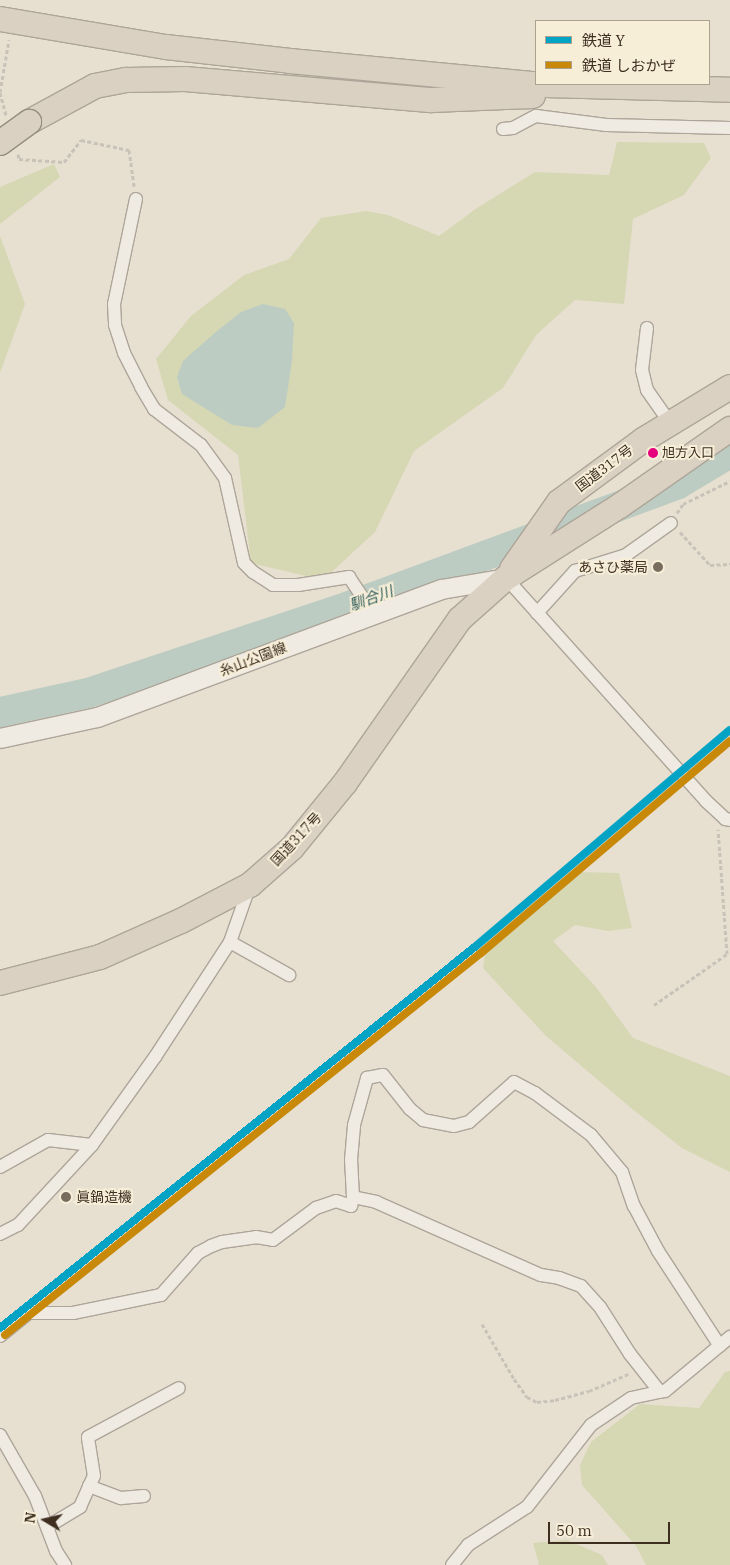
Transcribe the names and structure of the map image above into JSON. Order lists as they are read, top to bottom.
{
  "streets": {
    "highway": ["国道317号"],
    "main road": ["糸山公園線"]
  },
  "crossings": [
    ["国道317号", "糸山公園線"]
  ],
  "water": ["馴合川"],
  "places": ["旭方入口", "あさひ薬局", "眞鍋造機"],
  "lines": ["rail line Y", "rail line しおかぜ"],
  "legend": ["鉄道 Y", "鉄道 しおかぜ"],
  "scale_bar": "50 m",
  "north": "left"
}
